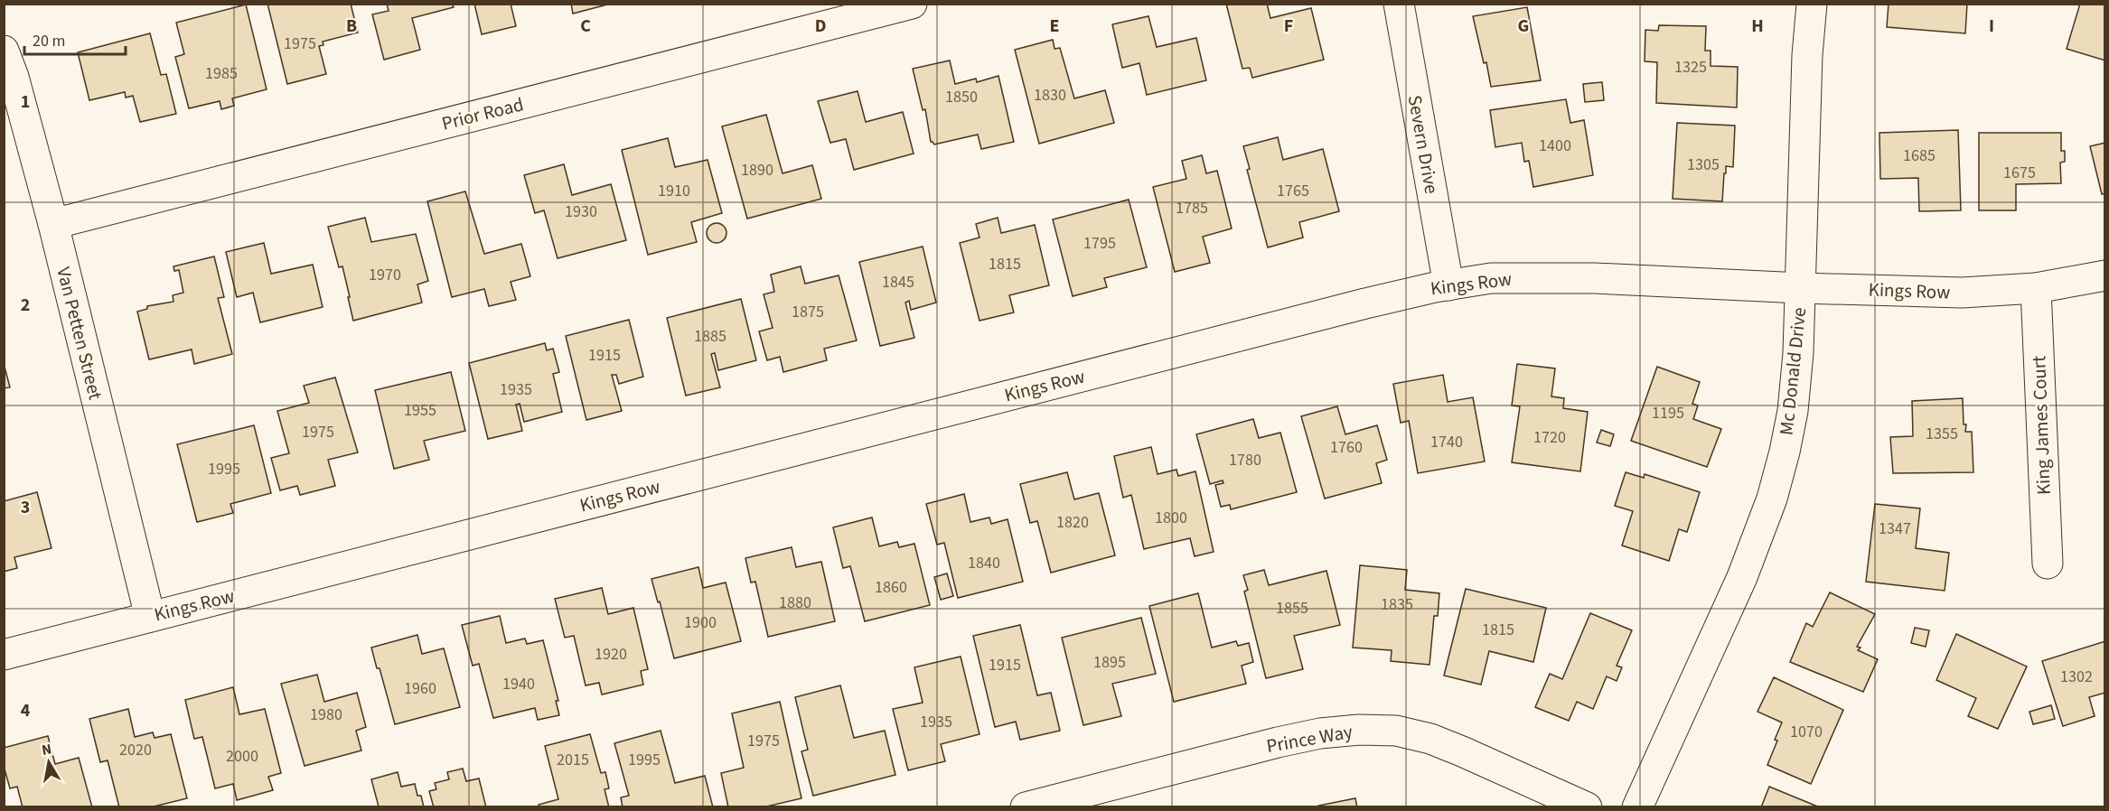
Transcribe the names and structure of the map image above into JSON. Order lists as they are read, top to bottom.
{
  "streets": {
    "street": [
      "Prior Road",
      "Severn Drive",
      "Kings Row",
      "Van Petten Street",
      "Mc Donald Drive",
      "King James Court",
      "Prince Way"
    ]
  },
  "crossings": [
    ["Prior Road", "Van Petten Street"],
    ["Severn Drive", "Kings Row"],
    ["Kings Row", "Van Petten Street"],
    ["Kings Row", "Mc Donald Drive"],
    ["Kings Row", "King James Court"]
  ],
  "house_numbers": [
    "1975",
    "1325",
    "1985",
    "1830",
    "1850",
    "1400",
    "1685",
    "1305",
    "1890",
    "1675",
    "1910",
    "1765",
    "1785",
    "1930",
    "1795",
    "1815",
    "1970",
    "1845",
    "1875",
    "1885",
    "1915",
    "1935",
    "1955",
    "1195",
    "1975",
    "1355",
    "1720",
    "1740",
    "1760",
    "1780",
    "1995",
    "1800",
    "1820",
    "1347",
    "1840",
    "1860",
    "1880",
    "1835",
    "1855",
    "1900",
    "1815",
    "1920",
    "1895",
    "1915",
    "1302",
    "1940",
    "1960",
    "1980",
    "1935",
    "1070",
    "1975",
    "2020",
    "2000",
    "2015",
    "1995"
  ],
  "scale_bar": "20 m",
  "north": "top",
  "grid": {
    "columns": [
      "B",
      "C",
      "D",
      "E",
      "F",
      "G",
      "H",
      "I"
    ],
    "rows": [
      "1",
      "2",
      "3",
      "4"
    ]
  }
}
